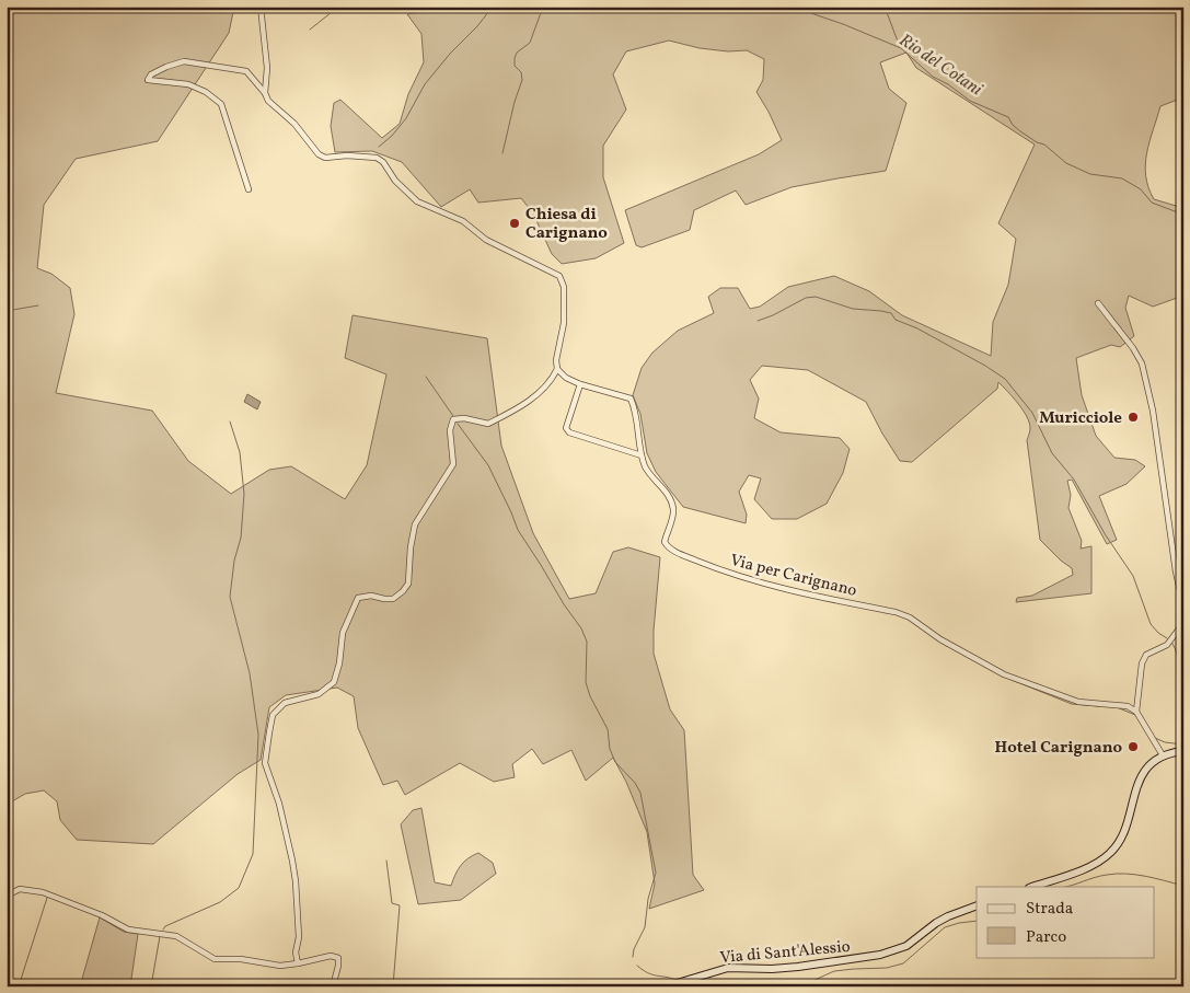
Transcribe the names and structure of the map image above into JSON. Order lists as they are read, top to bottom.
{
  "streets": {
    "street": ["Via per Carignano", "Via di Sant'Alessio"]
  },
  "water": ["Rio del Cotani"],
  "places": ["Chiesa di Carignano", "Muricciole", "Hotel Carignano"],
  "legend": ["Strada", "Parco"]
}
